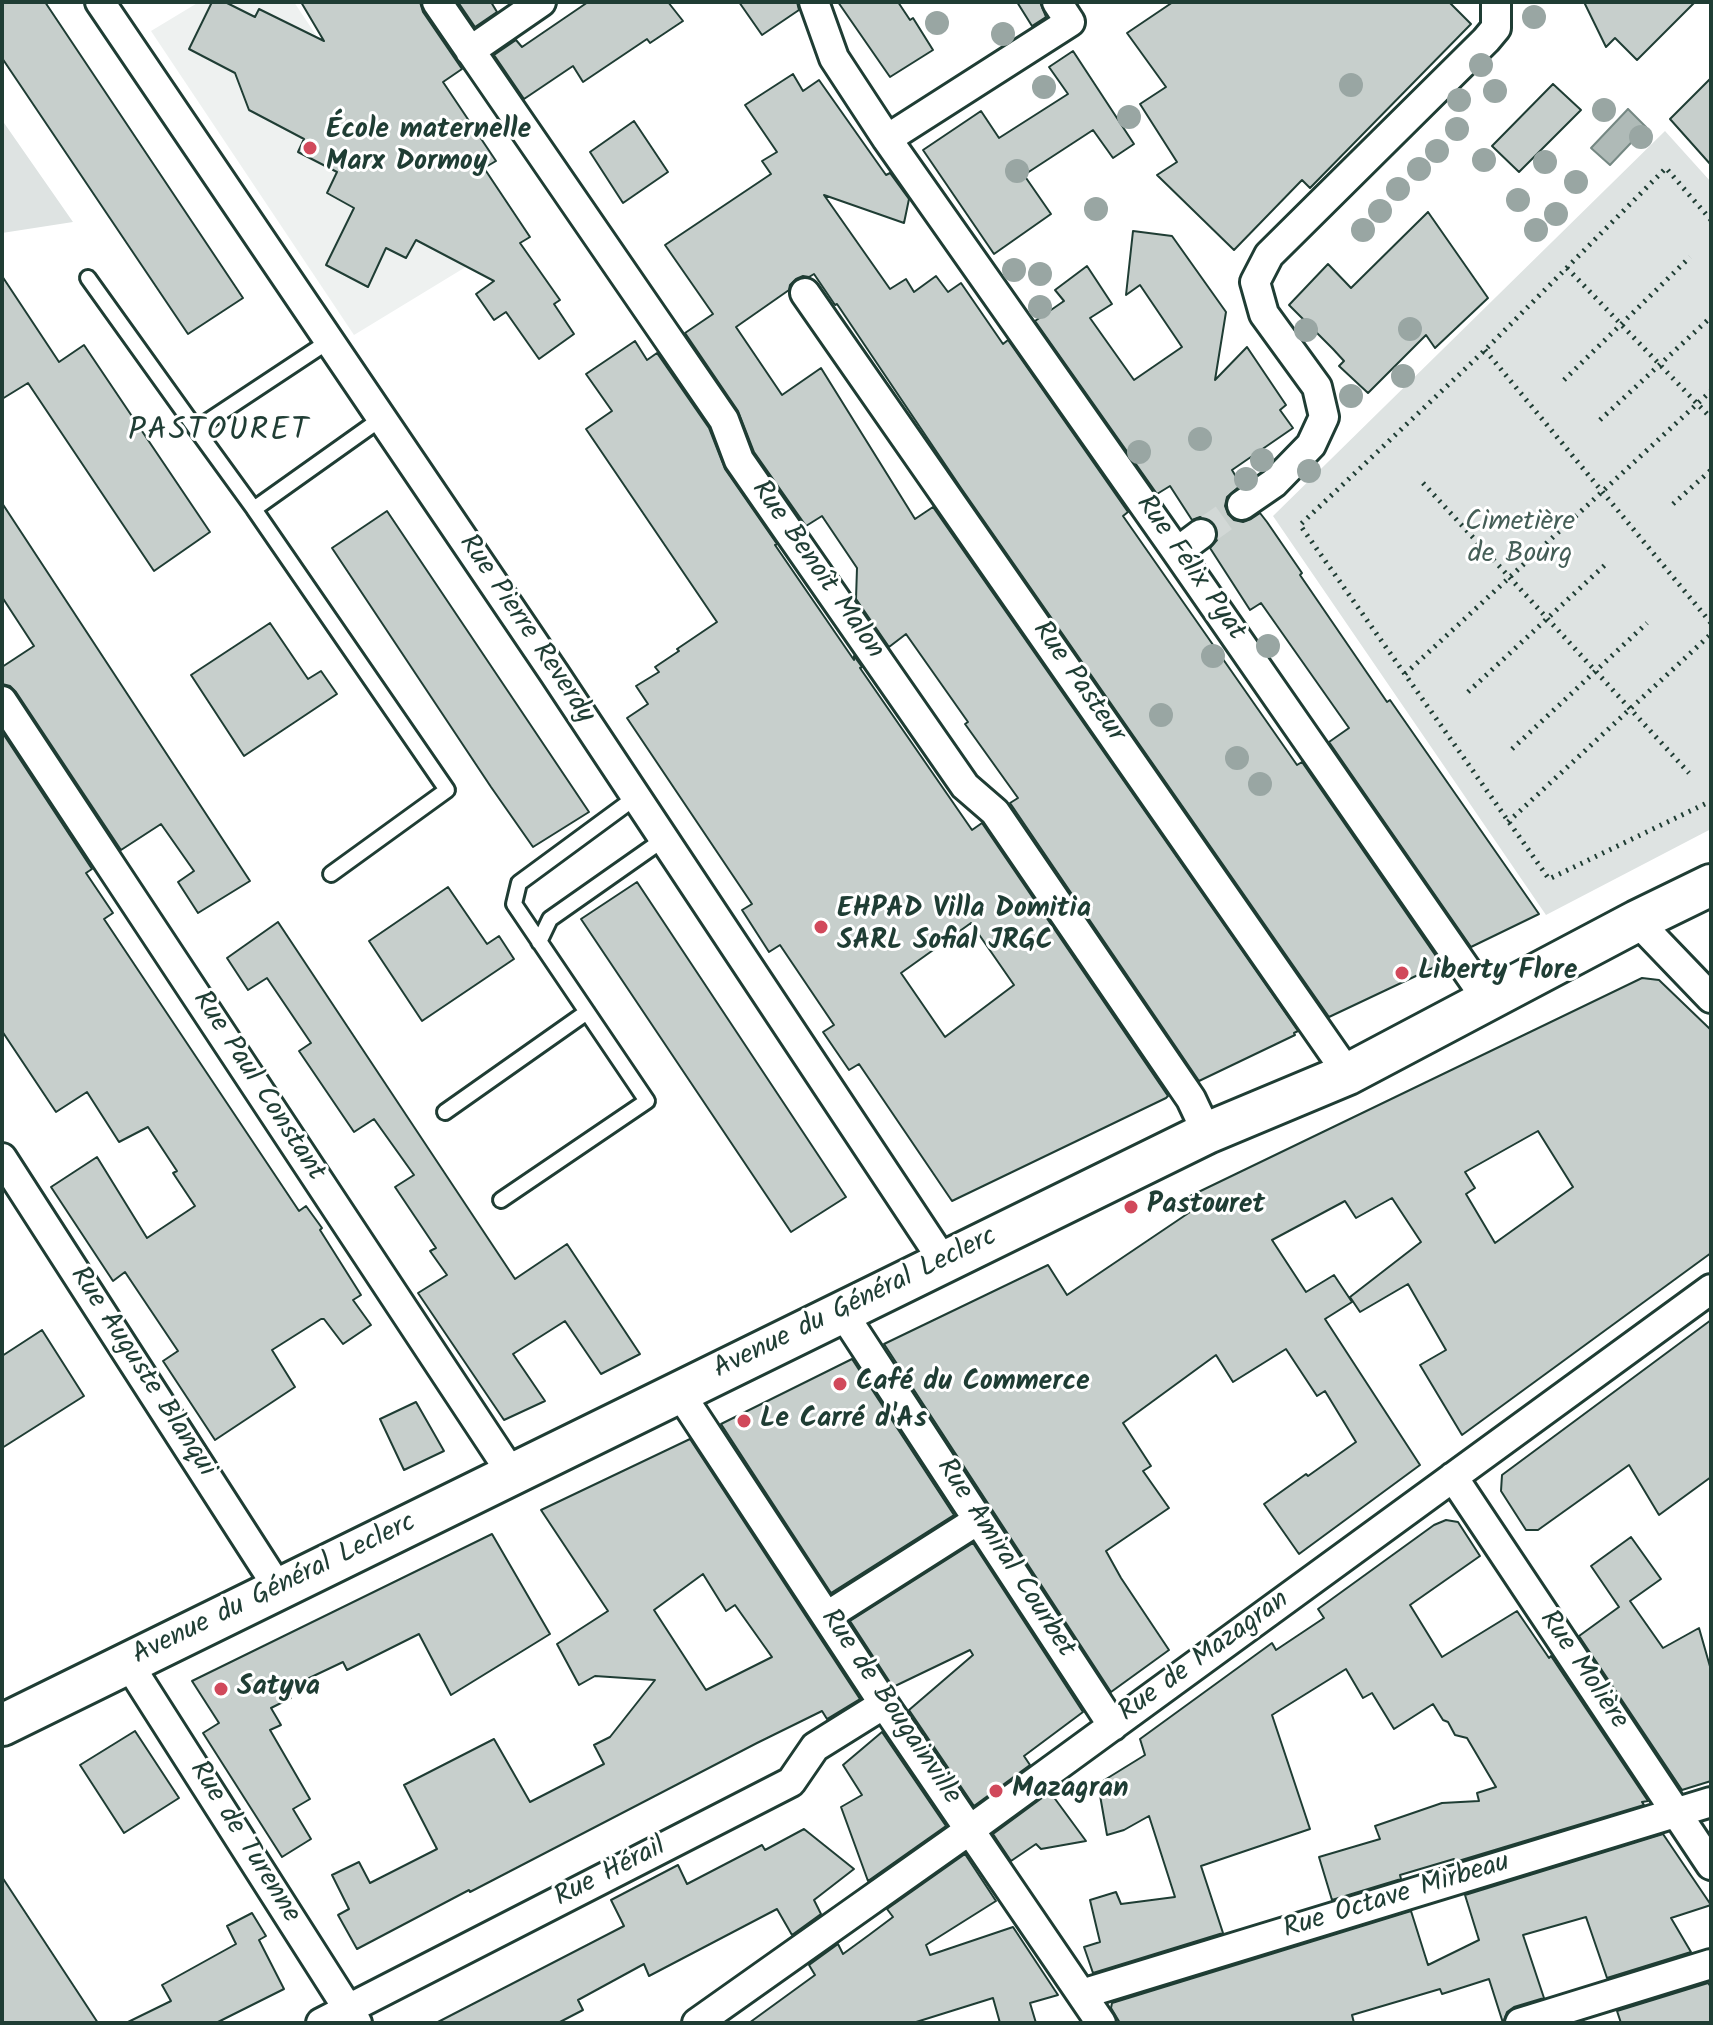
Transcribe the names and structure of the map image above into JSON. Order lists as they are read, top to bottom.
{
  "streets": {
    "main road": ["Avenue du Général Leclerc"],
    "street": [
      "Rue Félix Pyat",
      "Rue Benoît Malon",
      "Rue Pierre Reverdy",
      "Rue Pasteur",
      "Rue Paul Constant",
      "Rue Auguste Blanqui",
      "Rue Amiral Courbet",
      "Rue de Mazagran",
      "Rue Molière",
      "Rue de Bougainville",
      "Rue de Turenne",
      "Rue Hérail",
      "Rue Octave Mirbeau"
    ]
  },
  "crossings": [
    ["Rue Félix Pyat", "Avenue du Général Leclerc"],
    ["Rue Benoît Malon", "Avenue du Général Leclerc"],
    ["Rue Pierre Reverdy", "Avenue du Général Leclerc"],
    ["Rue Pasteur", "Avenue du Général Leclerc"],
    ["Rue Paul Constant", "Avenue du Général Leclerc"],
    ["Avenue du Général Leclerc", "Rue Auguste Blanqui"],
    ["Avenue du Général Leclerc", "Rue Amiral Courbet"],
    ["Avenue du Général Leclerc", "Rue de Bougainville"],
    ["Avenue du Général Leclerc", "Rue de Turenne"],
    ["Rue Amiral Courbet", "Rue de Mazagran"],
    ["Rue de Mazagran", "Rue Molière"],
    ["Rue de Mazagran", "Rue de Bougainville"],
    ["Rue Molière", "Rue Octave Mirbeau"],
    ["Rue de Bougainville", "Rue Hérail"],
    ["Rue de Bougainville", "Rue Octave Mirbeau"],
    ["Rue de Turenne", "Rue Hérail"]
  ],
  "districts": ["PASTOURET"],
  "parks": ["Cimetière de Bourg"],
  "places": [
    "École maternelle Marx Dormoy",
    "EHPAD Villa Domitia SARL Sofial JRGC",
    "Liberty Flore",
    "Pastouret",
    "Café du Commerce",
    "Le Carré d'As",
    "Satyva",
    "Mazagran"
  ]
}
